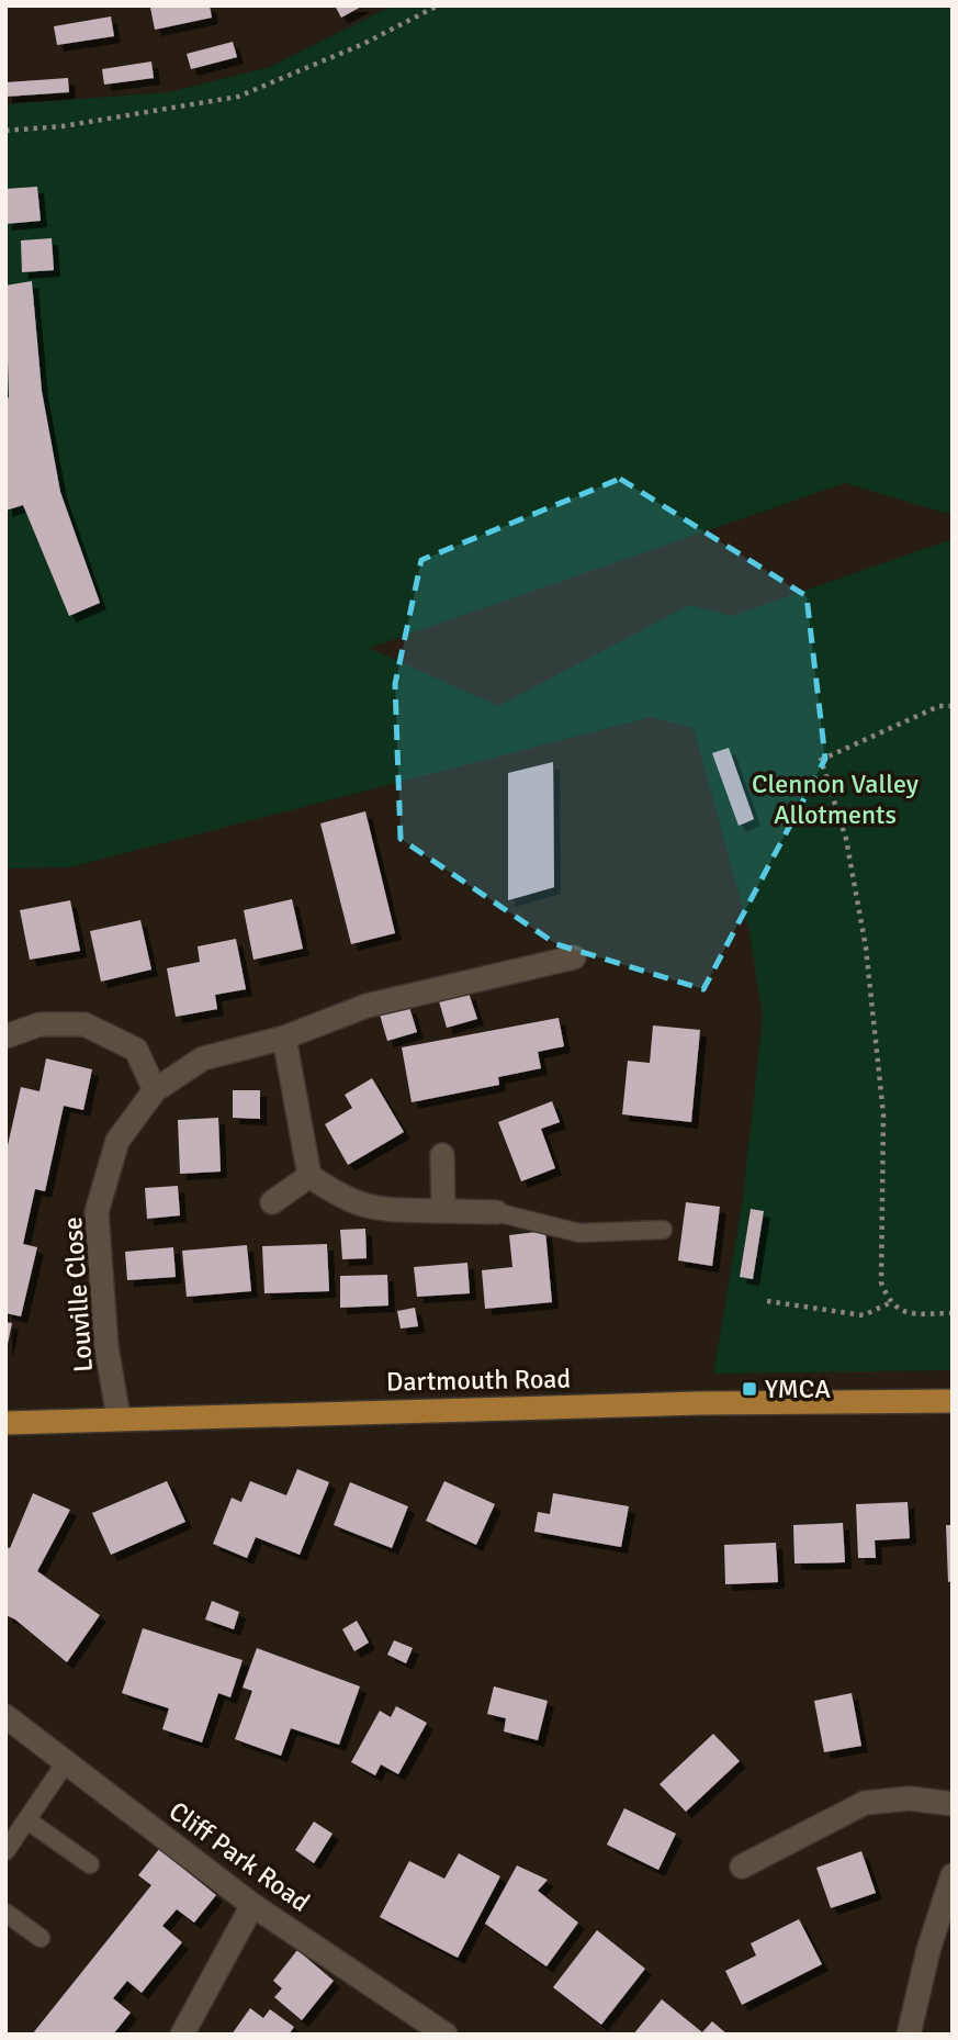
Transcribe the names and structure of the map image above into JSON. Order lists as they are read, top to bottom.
{
  "streets": {
    "main road": ["Dartmouth Road"],
    "street": ["Louville Close", "Cliff Park Road"]
  },
  "crossings": [
    ["Louville Close", "Dartmouth Road"]
  ],
  "parks": ["Clennon Valley Allotments"],
  "places": {
    "transit": ["YMCA"]
  }
}
